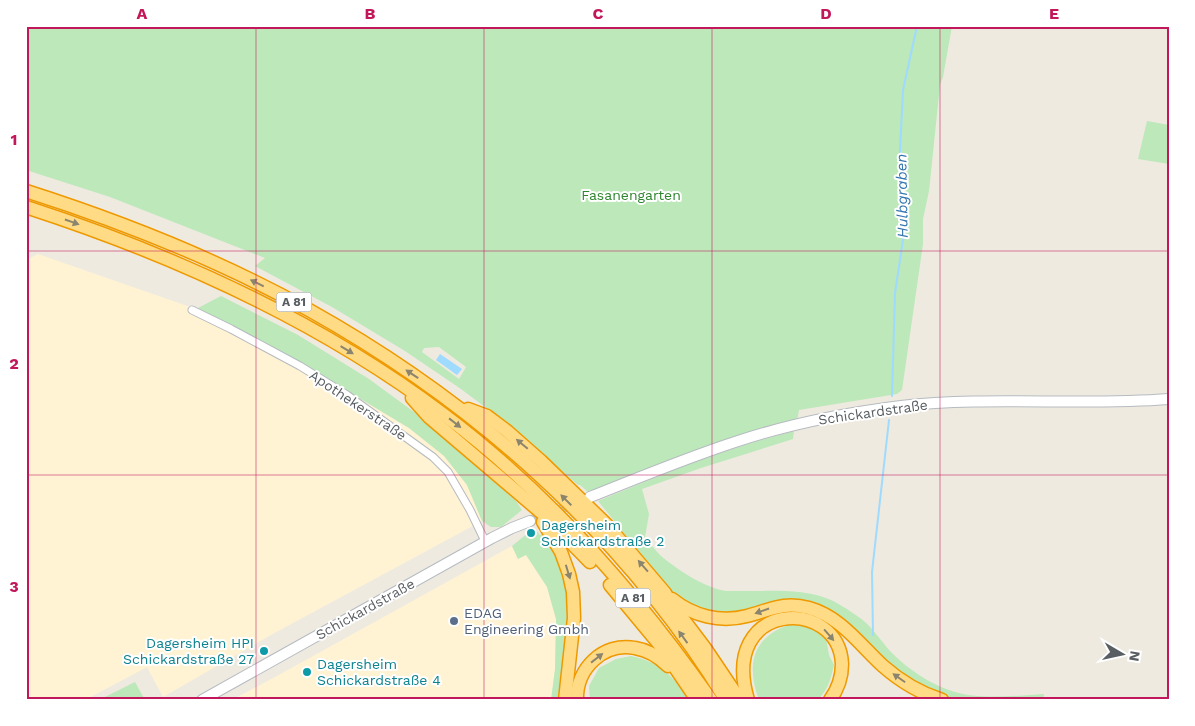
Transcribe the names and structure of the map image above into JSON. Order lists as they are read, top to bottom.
{
  "streets": {
    "highway": ["A 81"],
    "street": ["Apothekerstraße", "Schickardstraße"]
  },
  "crossings": [
    ["Apothekerstraße", "Schickardstraße"]
  ],
  "water": ["Hulbgraben"],
  "parks": ["Fasanengarten"],
  "places": [
    "Dagersheim Schickardstraße 2",
    "EDAG Engineering Gmbh",
    "Dagersheim HPI Schickardstraße 27",
    "Dagersheim Schickardstraße 4"
  ],
  "north": "right",
  "grid": {
    "columns": [
      "A",
      "B",
      "C",
      "D",
      "E"
    ],
    "rows": ["1", "2", "3"]
  }
}
